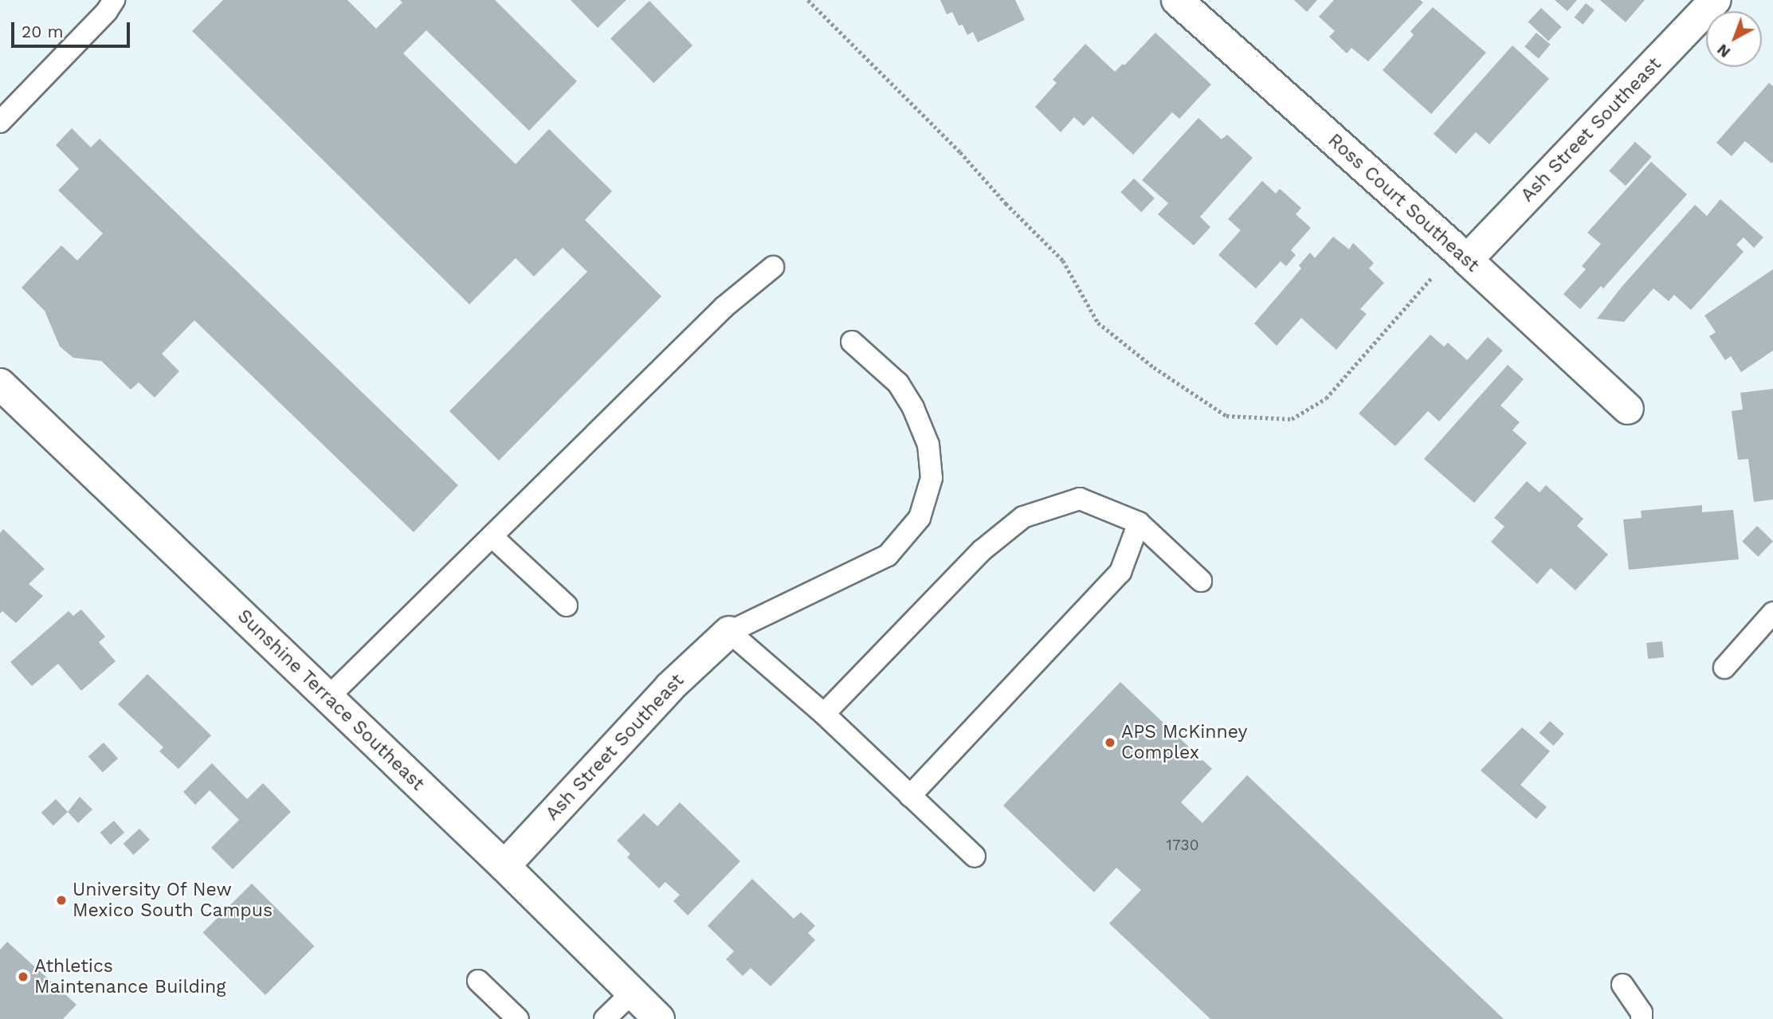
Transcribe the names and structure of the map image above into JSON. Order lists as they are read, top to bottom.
{
  "streets": {
    "street": ["Ash Street Southeast", "Ross Court Southeast", "Sunshine Terrace Southeast"]
  },
  "crossings": [
    ["Ash Street Southeast", "Ross Court Southeast"],
    ["Ash Street Southeast", "Sunshine Terrace Southeast"]
  ],
  "places": ["APS McKinney Complex", "University Of New Mexico South Campus", "Athletics Maintenance Building"],
  "house_numbers": ["1730"],
  "scale_bar": "20 m",
  "north": "bottom left"
}
